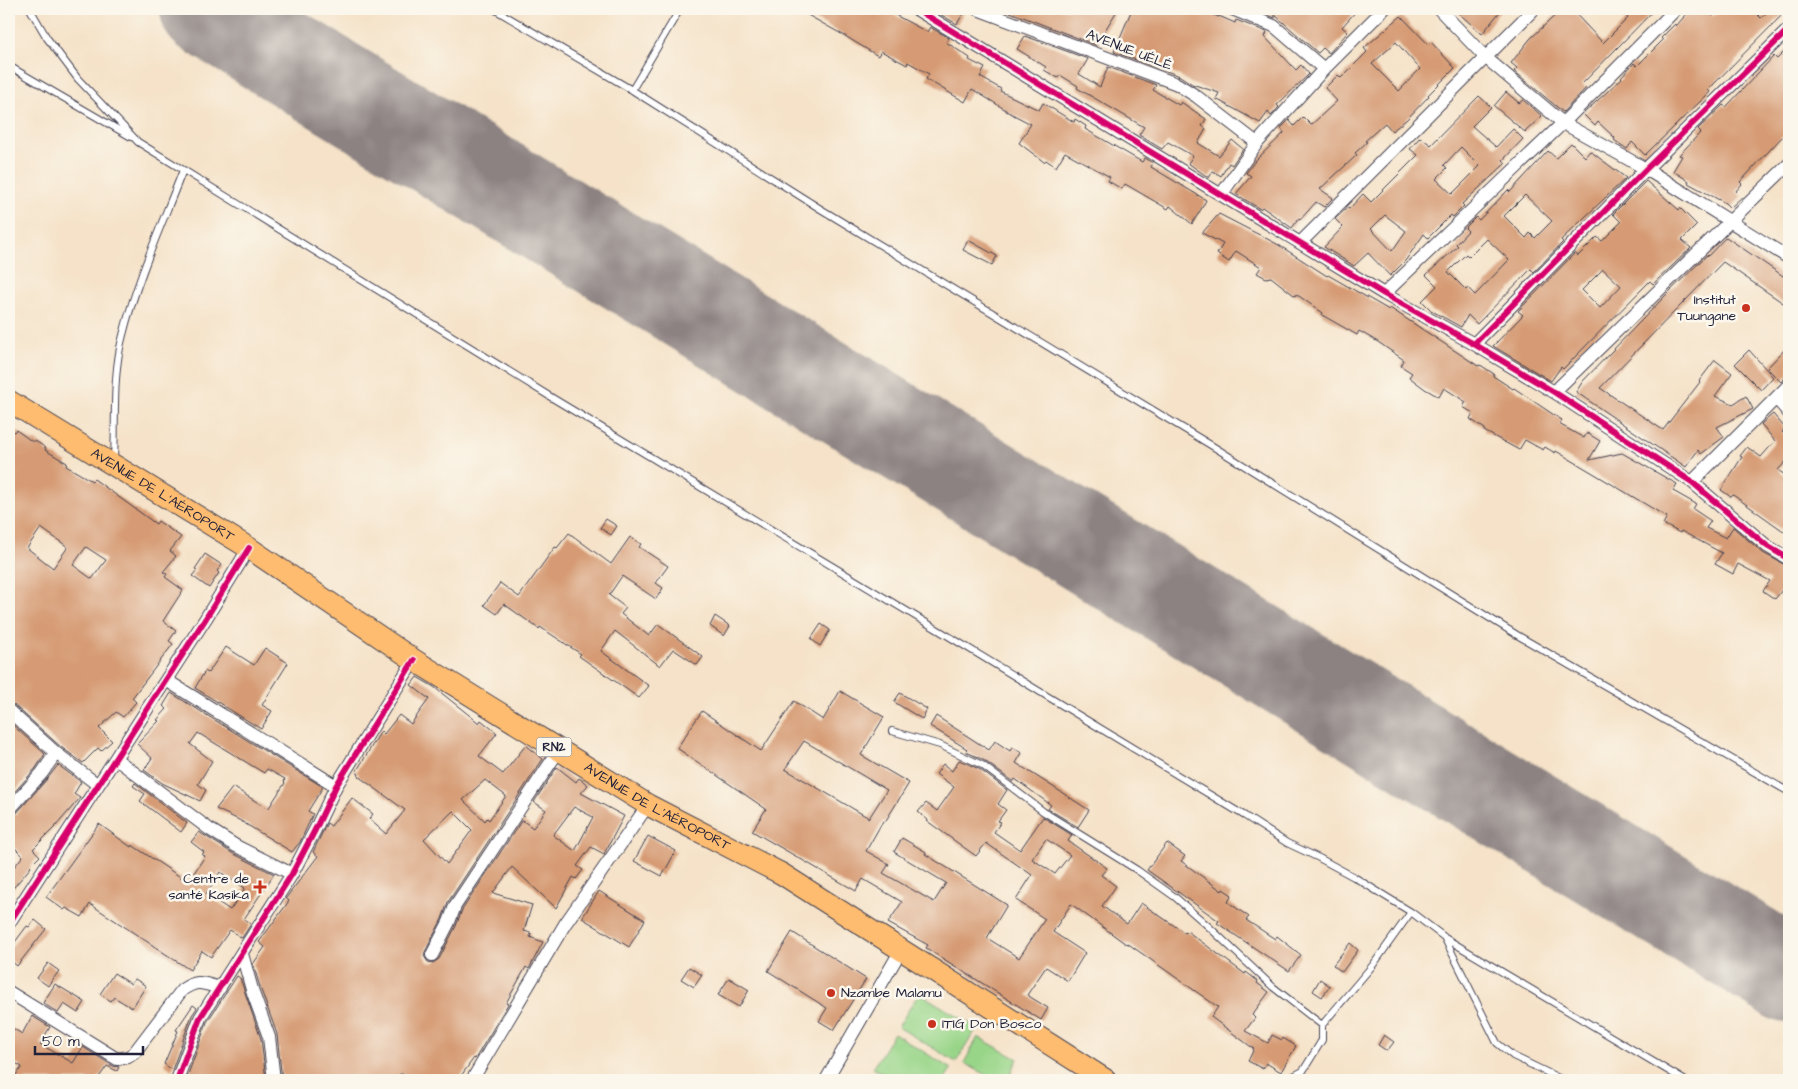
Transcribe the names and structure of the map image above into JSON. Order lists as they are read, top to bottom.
{
  "streets": {
    "highway": ["AVENUE DE L'AÉROPORT", "RN2"],
    "street": ["AVENUE UÉLÉ"]
  },
  "places": {
    "other": ["Institut Tuungane", "Nzambe Malamu", "ITIG Don Bosco"],
    "health": ["Centre de santé Kasika"]
  },
  "scale_bar": "50 m"
}
